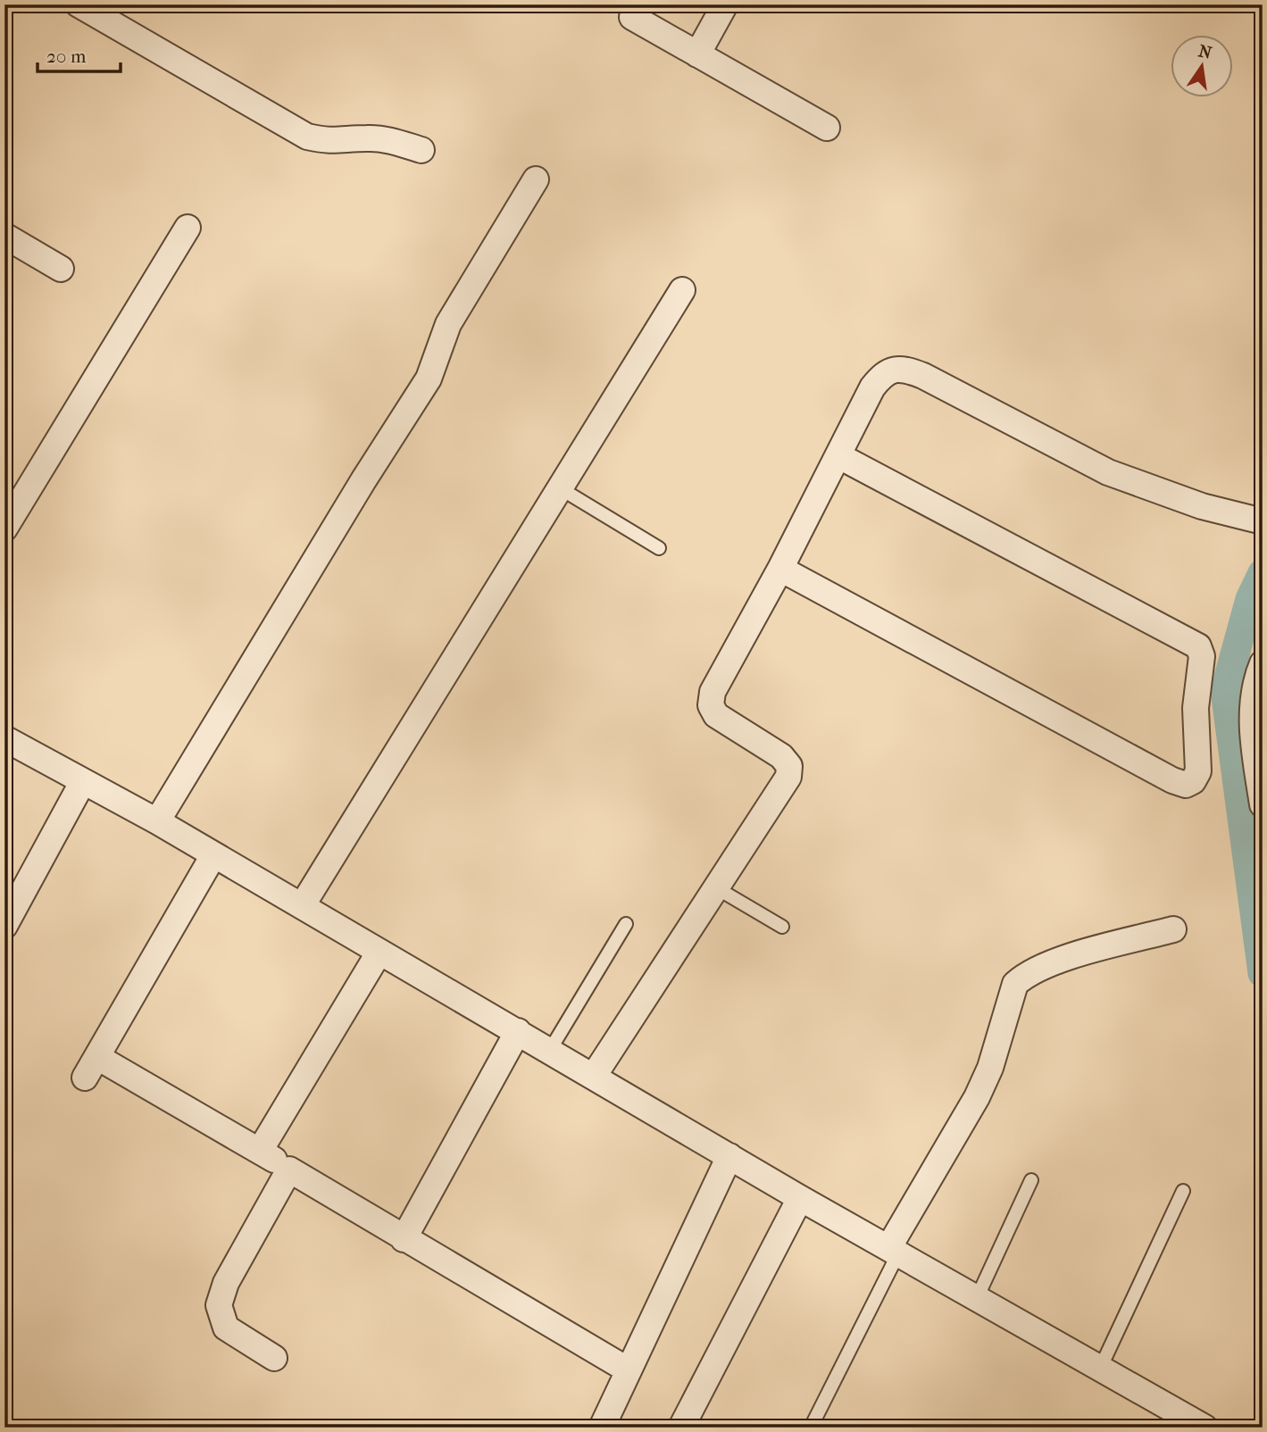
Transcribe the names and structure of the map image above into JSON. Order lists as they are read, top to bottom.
{
  "scale_bar": "20 m",
  "north": "top"
}
